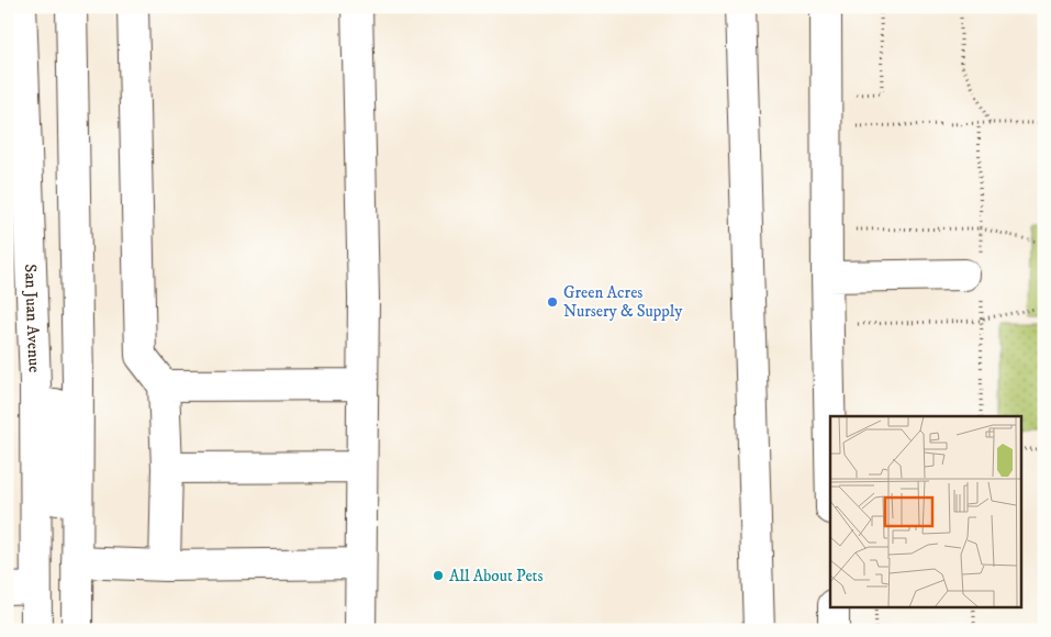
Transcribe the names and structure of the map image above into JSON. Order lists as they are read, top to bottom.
{
  "streets": {
    "main road": ["San Juan Avenue"]
  },
  "places": ["Green Acres Nursery & Supply", "All About Pets"]
}
